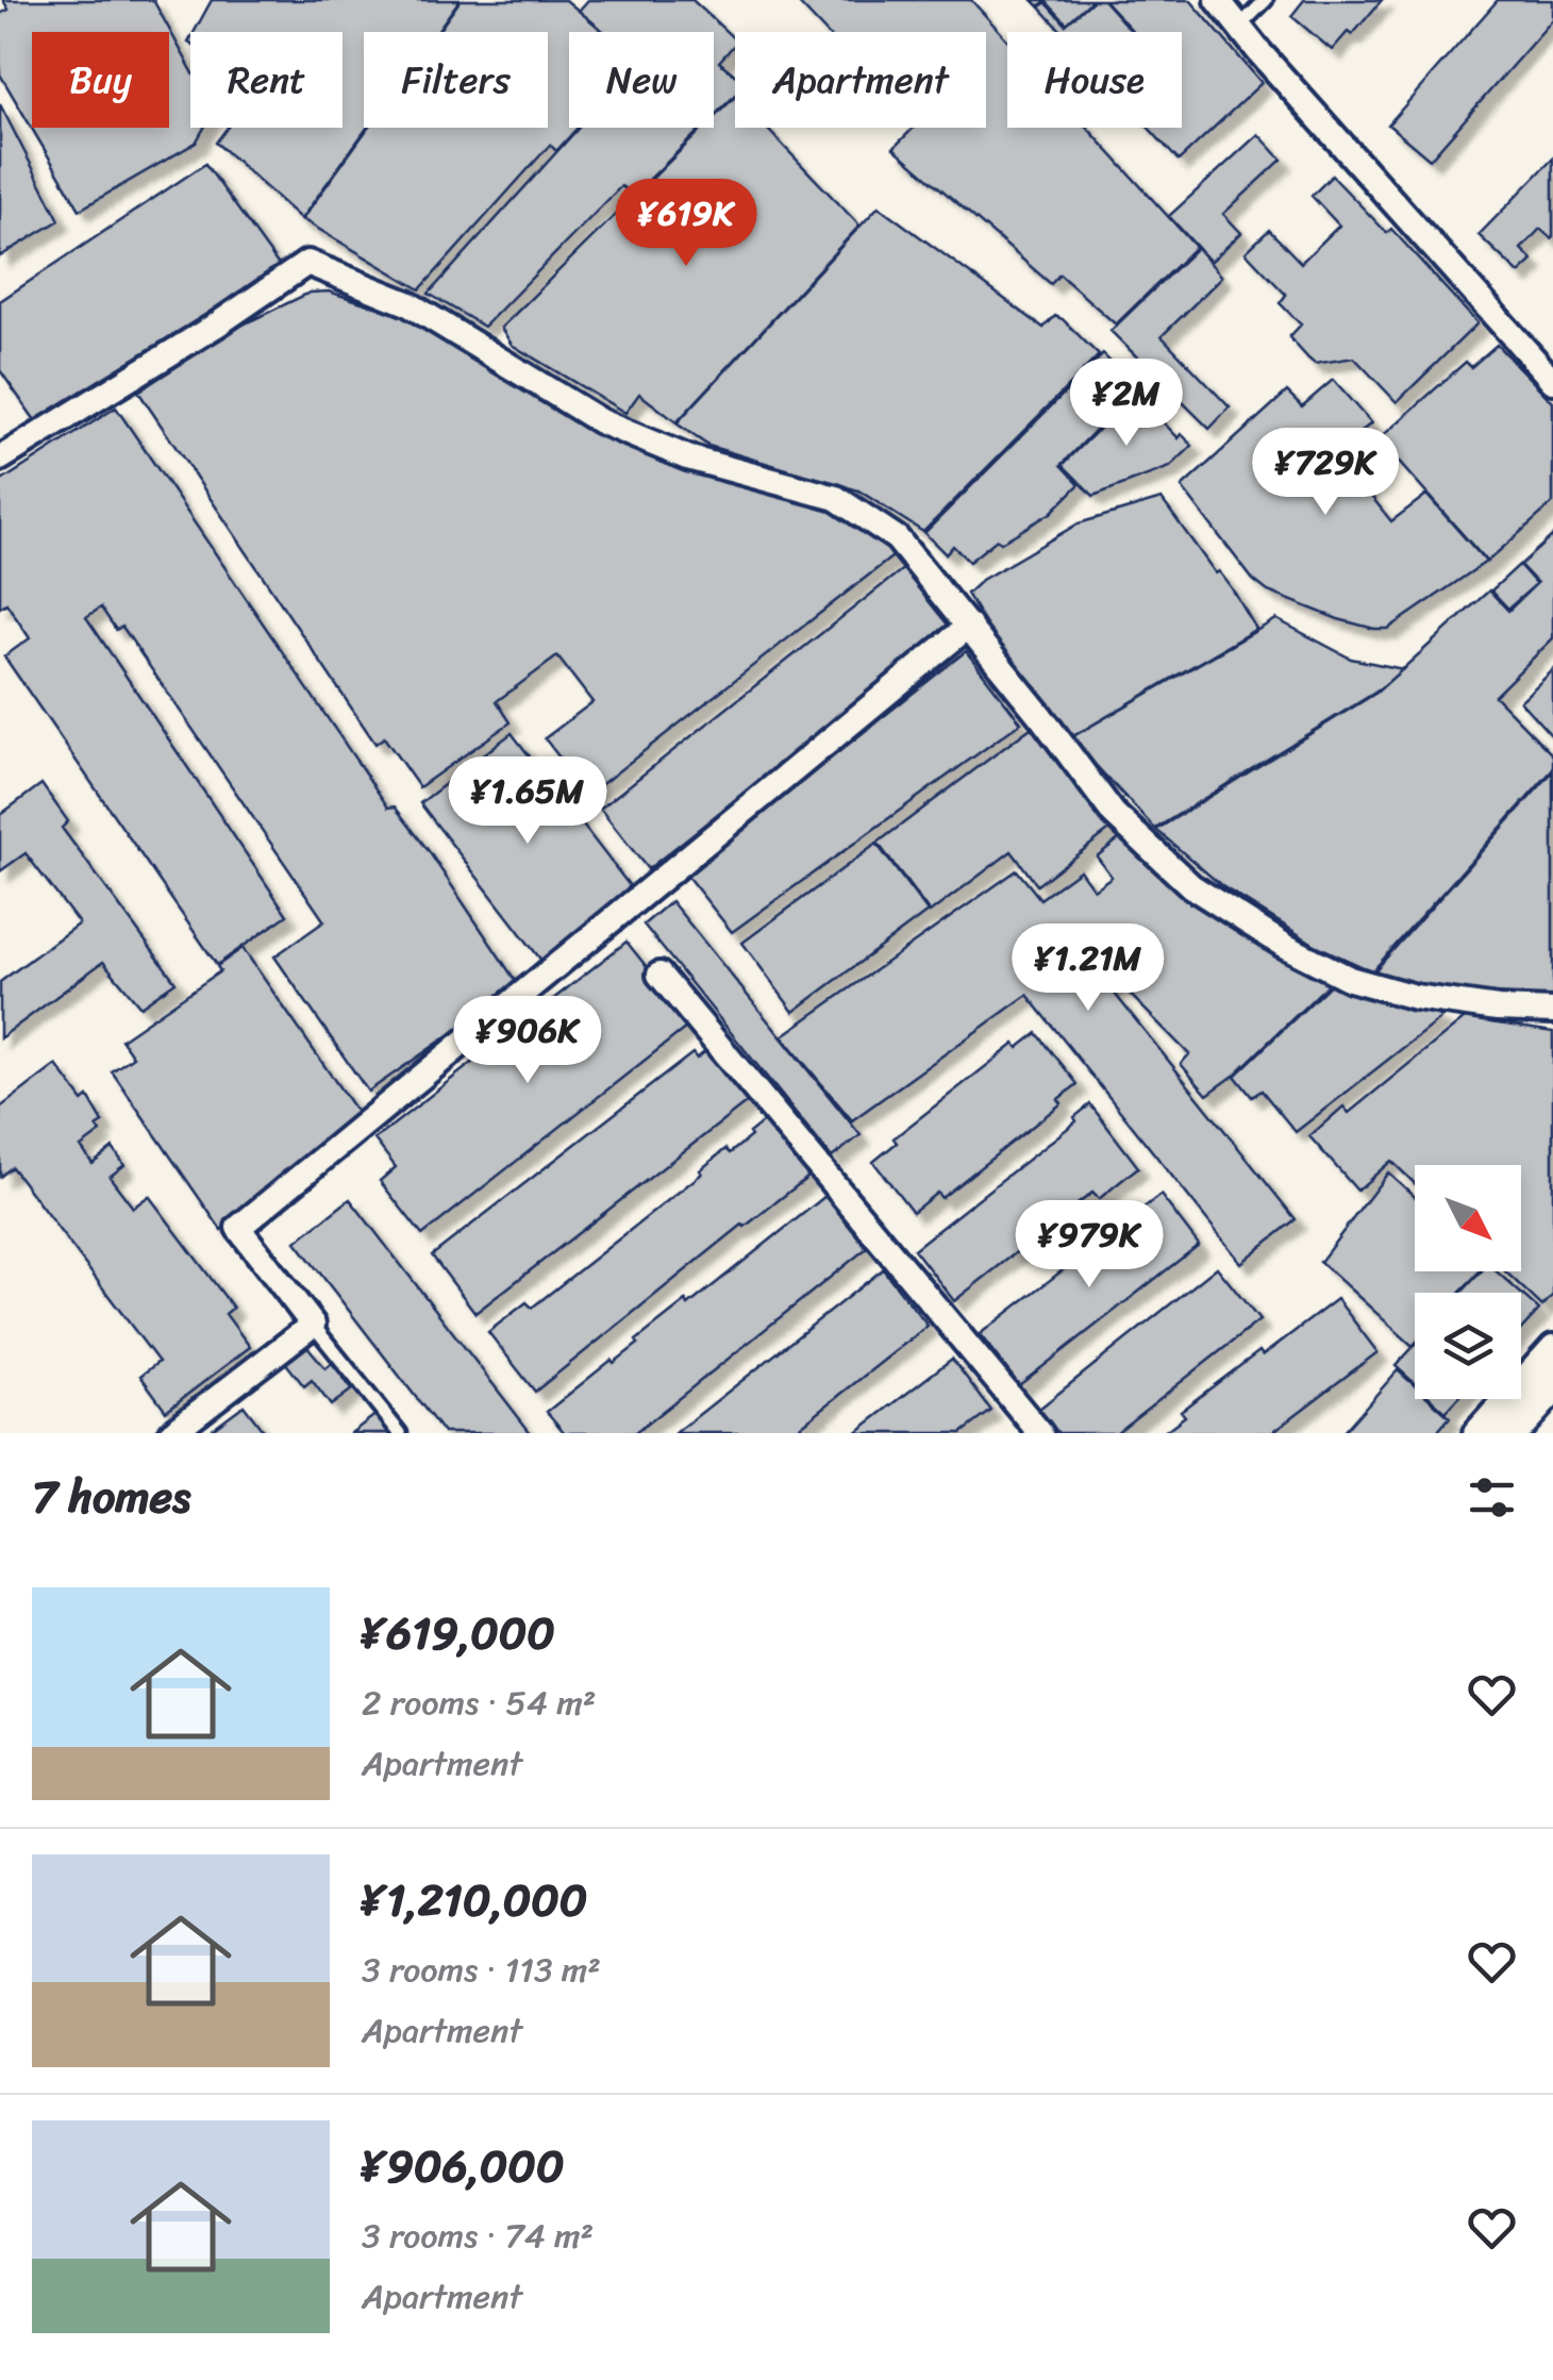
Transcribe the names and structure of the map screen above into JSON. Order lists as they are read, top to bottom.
{
  "north": "bottom right",
  "page": {
    "chip": [
      "Buy",
      "Rent",
      "Filters",
      "New",
      "Apartment",
      "House"
    ],
    "price": [
      "¥619K",
      "¥2M",
      "¥729K",
      "¥1.65M",
      "¥1.21M",
      "¥906K",
      "¥979K"
    ],
    "heading": "7 homes",
    "list": [
      {
        "name": "¥619,000",
        "note": "2 rooms · 54 m² · Apartment"
      },
      {
        "name": "¥1,210,000",
        "note": "3 rooms · 113 m² · Apartment"
      },
      {
        "name": "¥906,000",
        "note": "3 rooms · 74 m² · Apartment"
      }
    ]
  }
}
